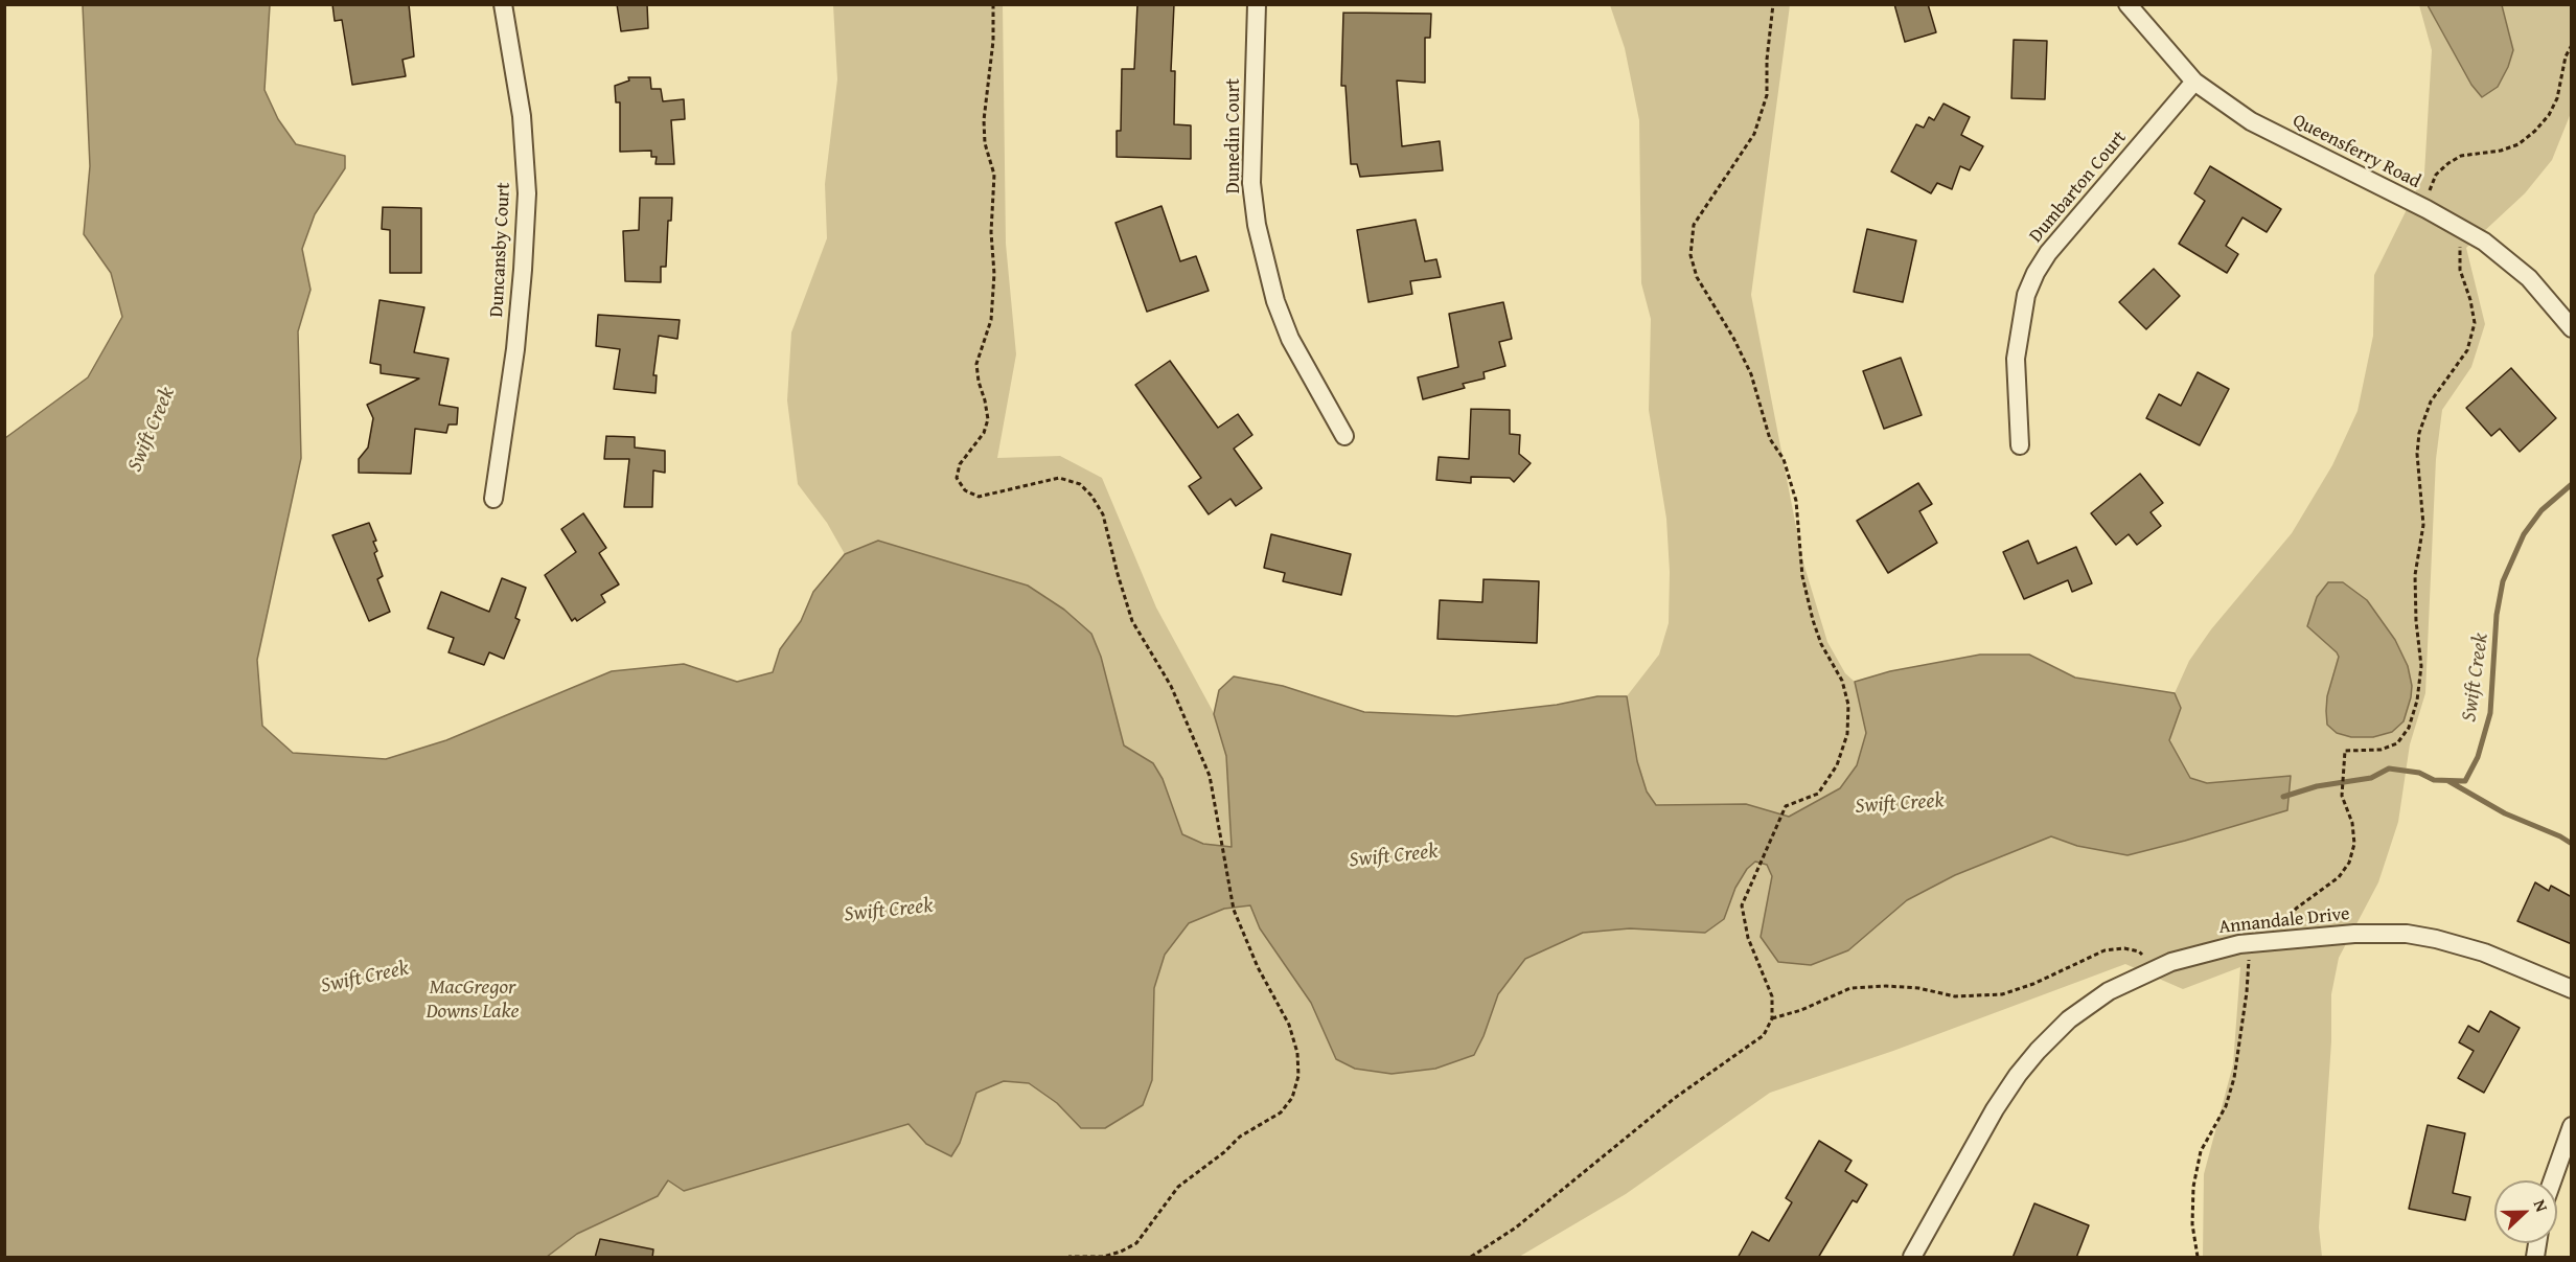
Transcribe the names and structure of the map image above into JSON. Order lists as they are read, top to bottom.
{
  "streets": {
    "street": [
      "Dunedin Court",
      "Queensferry Road",
      "Dumbarton Court",
      "Duncansby Court",
      "Annandale Drive"
    ]
  },
  "crossings": [
    ["Queensferry Road", "Dumbarton Court"]
  ],
  "water": ["Swift Creek", "MacGregor Downs Lake"],
  "north": "right"
}
